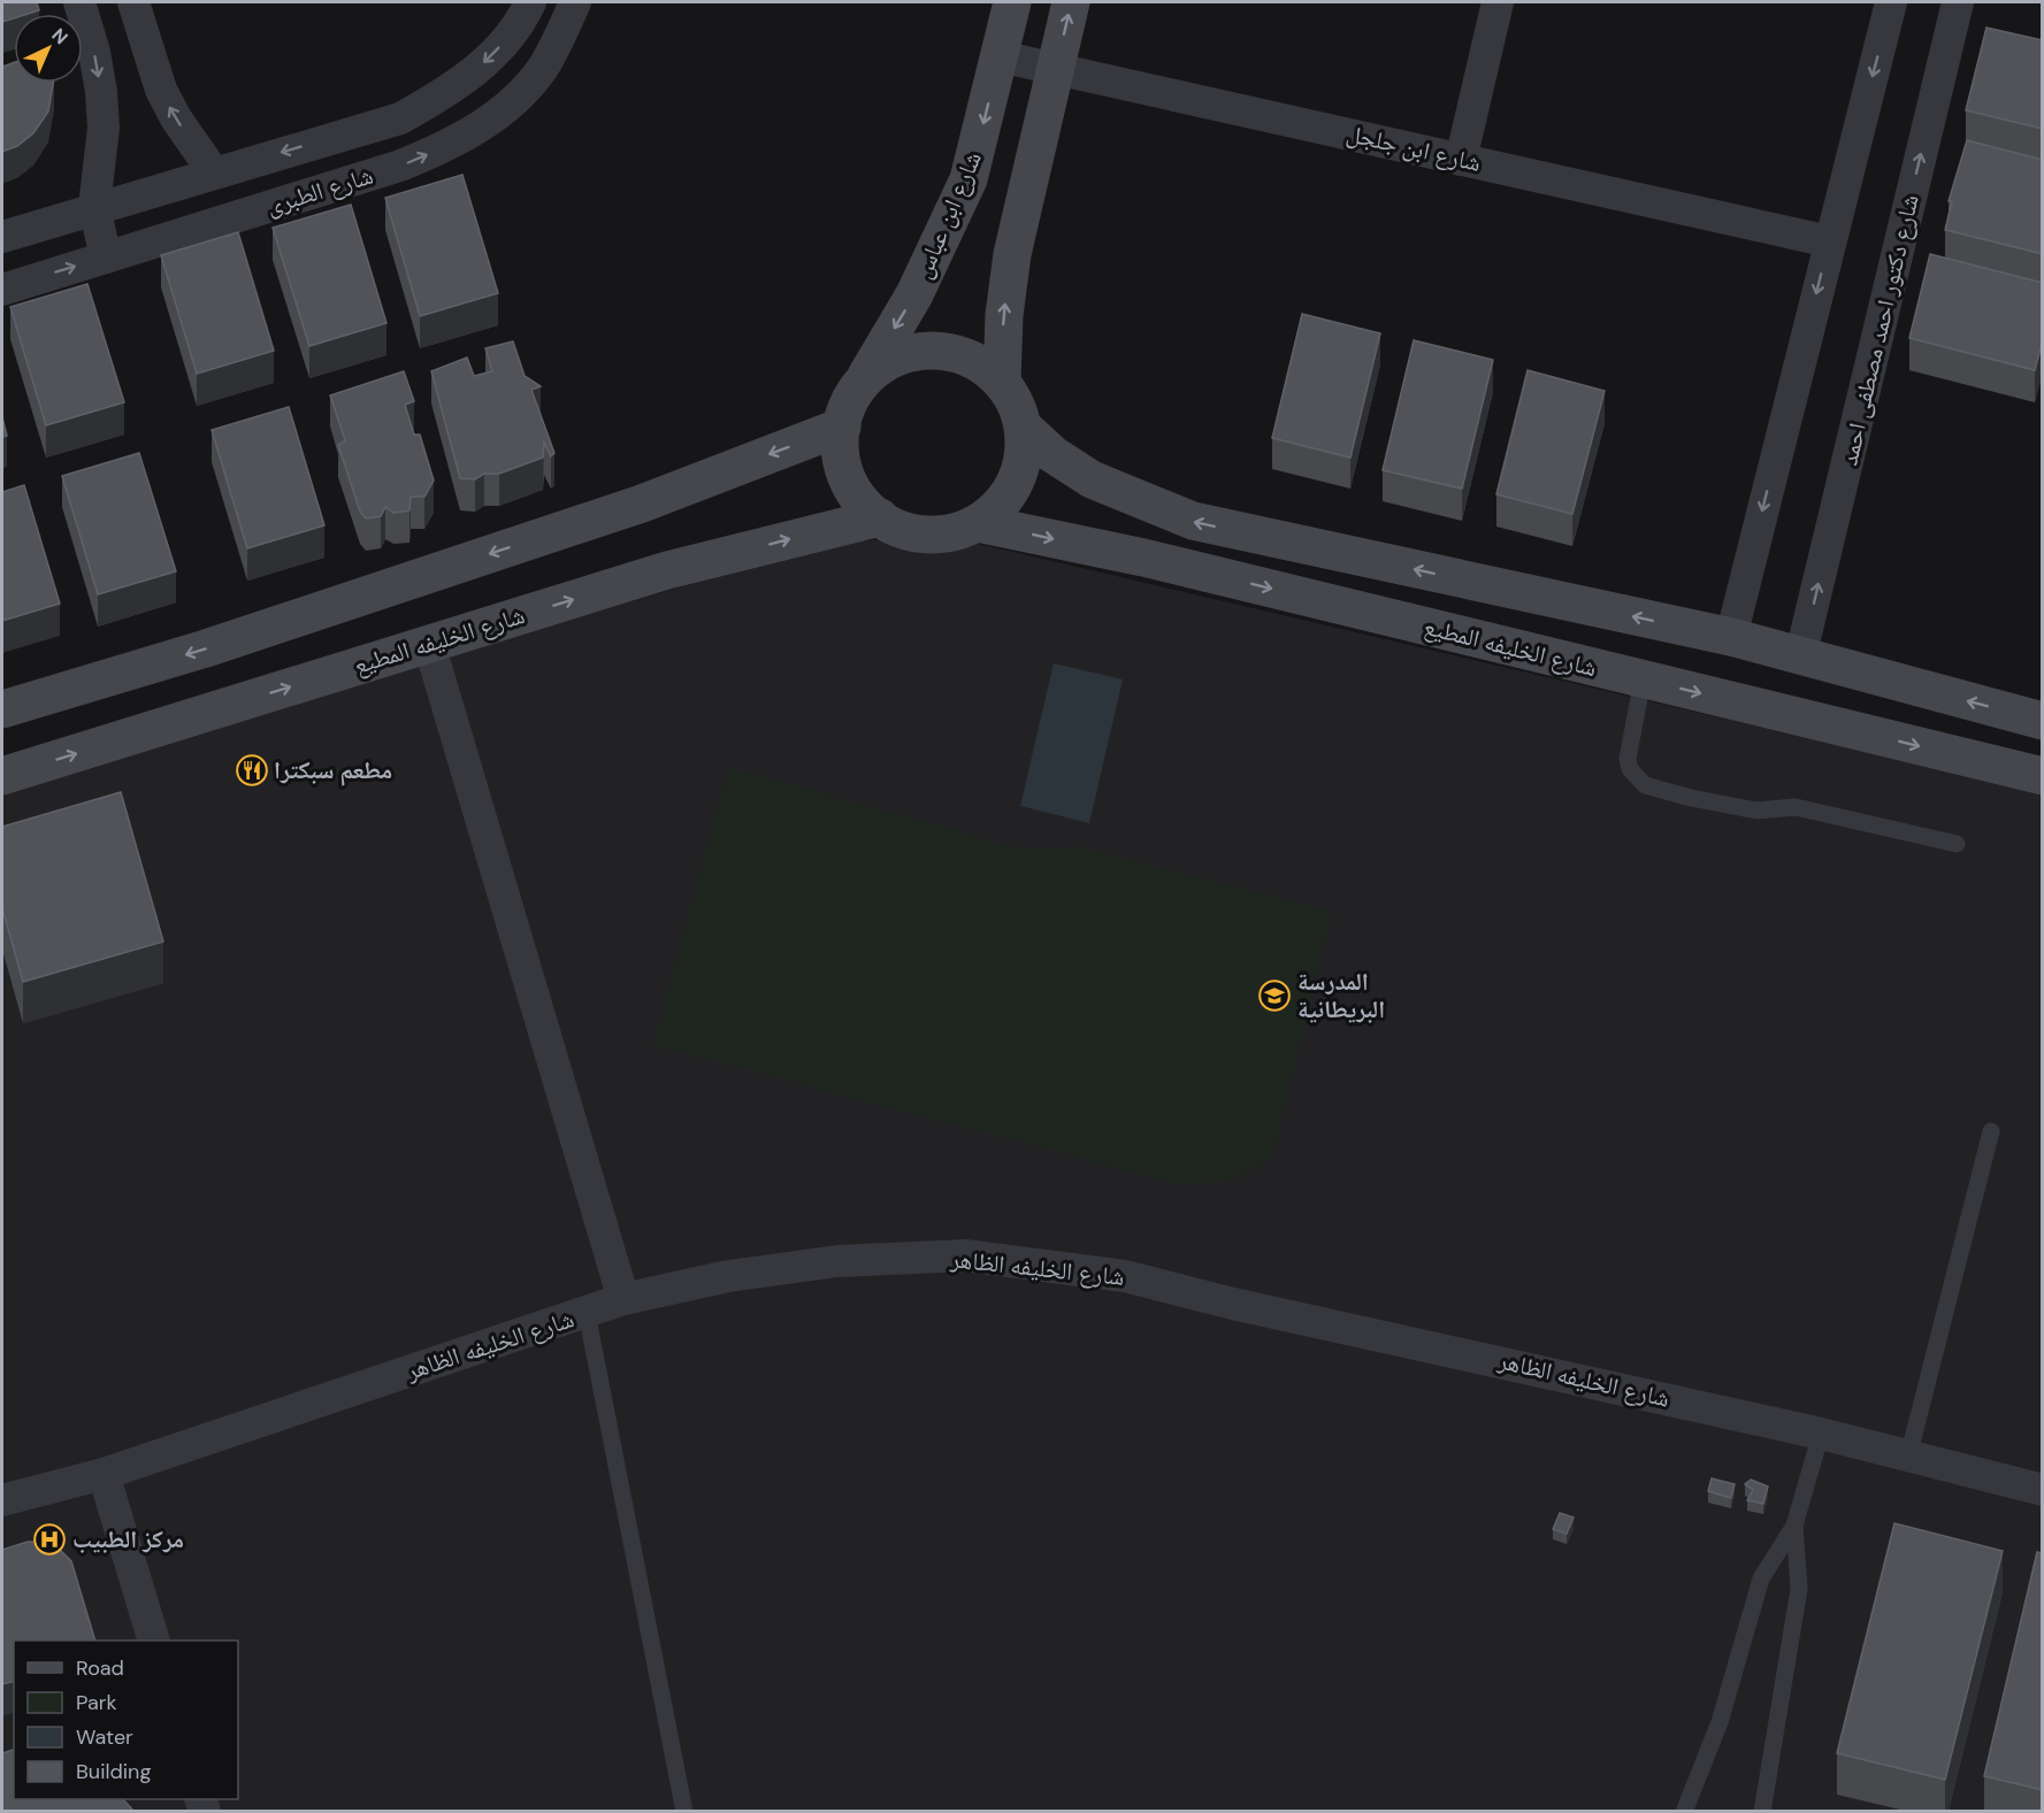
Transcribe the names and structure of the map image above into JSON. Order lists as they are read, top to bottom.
{
  "streets": {
    "street": [
      "شارع ابن جلجل",
      "شارع الطبرى",
      "شارع ابن عباس",
      "شارع دكتور احمد مصطفى احمد",
      "شارع الخليفه المطيع",
      "شارع الخليفه الظاهر"
    ]
  },
  "crossings": [
    ["شارع ابن جلجل", "شارع ابن عباس"],
    ["شارع ابن عباس", "شارع الخليفه المطيع"]
  ],
  "places": {
    "restaurant": ["مطعم سبكترا"],
    "school or university": ["المدرسة البريطانية"],
    "hospital": ["مركز الطبيب"]
  },
  "legend": [
    "Road",
    "Park",
    "Water",
    "Building"
  ],
  "north": "top right"
}
